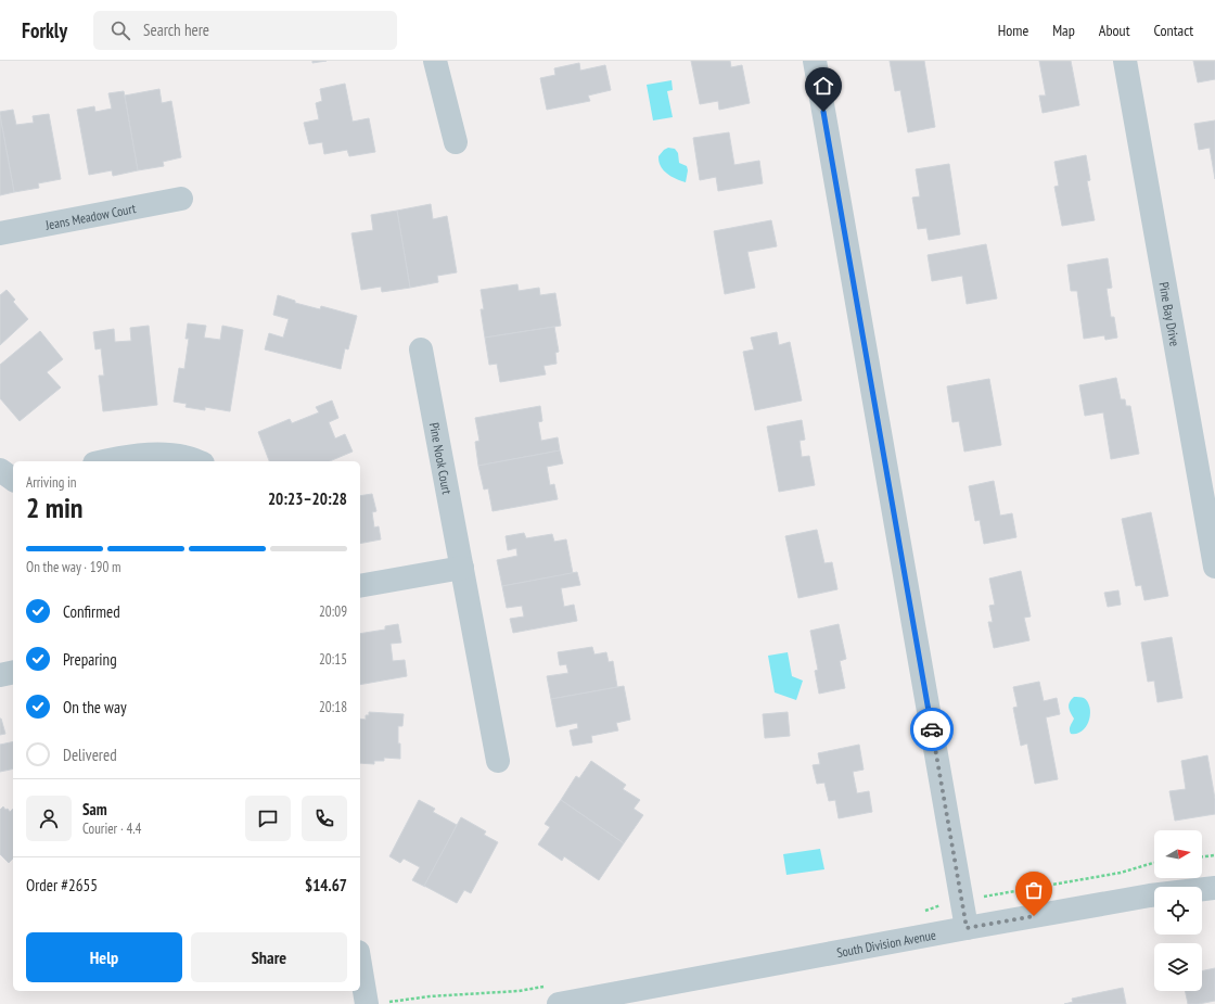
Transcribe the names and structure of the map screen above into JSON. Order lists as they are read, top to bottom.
{
  "streets": {
    "street": [
      "Jeans Meadow Court",
      "Pine Bay Drive",
      "Pine Nook Court",
      "South Division Avenue"
    ]
  },
  "north": "right",
  "page": {
    "header": "Forkly",
    "search": "Search here",
    "nav": [
      "Home",
      "Map",
      "About",
      "Contact"
    ],
    "heading": ["2 min", "Arriving in", "20:23–20:28"],
    "panel": [
      "Sam",
      "Courier · 4.4",
      "Order #2655",
      "$14.67"
    ],
    "bar": "On the way · 190 m",
    "list": [
      ["Confirmed", "20:09"],
      ["Preparing", "20:15"],
      ["On the way", "20:18"],
      "Delivered"
    ],
    "buttons": ["Help", "Share"]
  }
}
